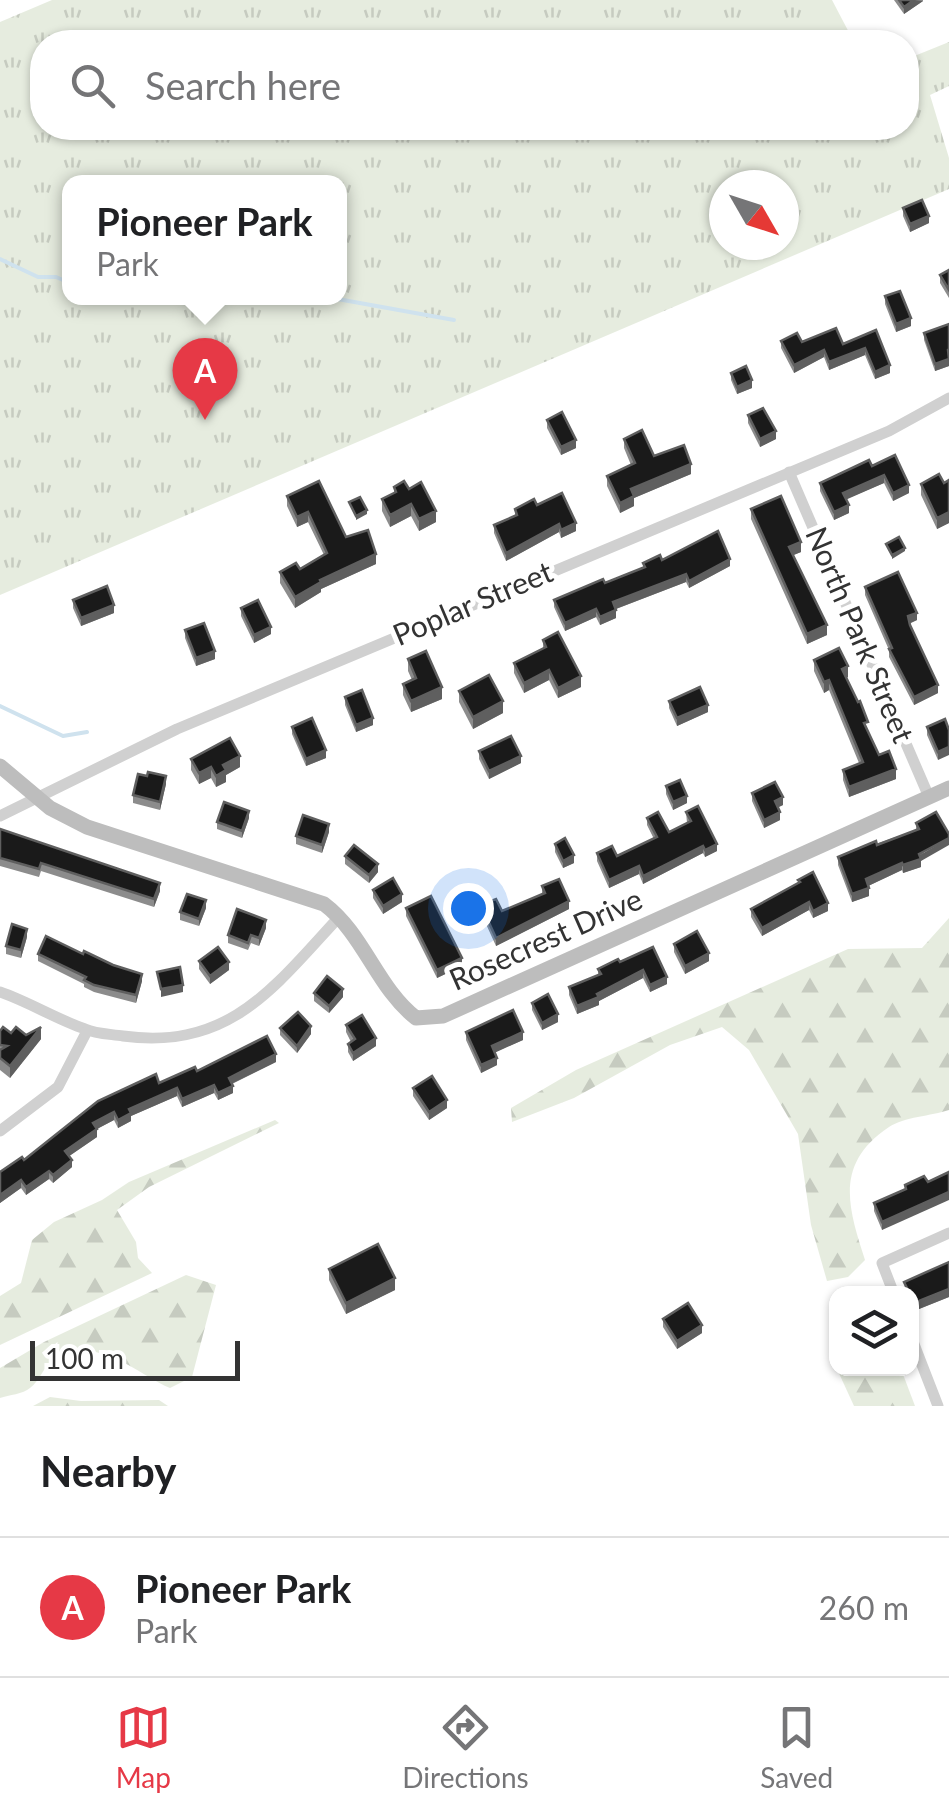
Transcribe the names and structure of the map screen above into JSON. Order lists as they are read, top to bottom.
{
  "streets": {
    "street": ["Poplar Street", "North Park Street", "Rosecrest Drive"]
  },
  "crossings": [
    ["Poplar Street", "North Park Street"],
    ["North Park Street", "Rosecrest Drive"]
  ],
  "scale_bar": "100 m",
  "north": "bottom right",
  "page": {
    "search": "Search here",
    "popup": ["Pioneer Park", "Park"],
    "pins": "A",
    "scale": "100 m",
    "heading": "Nearby",
    "list": [
      {
        "mark": "A",
        "name": "Pioneer Park",
        "note": "Park",
        "value": "260 m"
      }
    ],
    "nav": ["Map", "Directions", "Saved"]
  }
}
